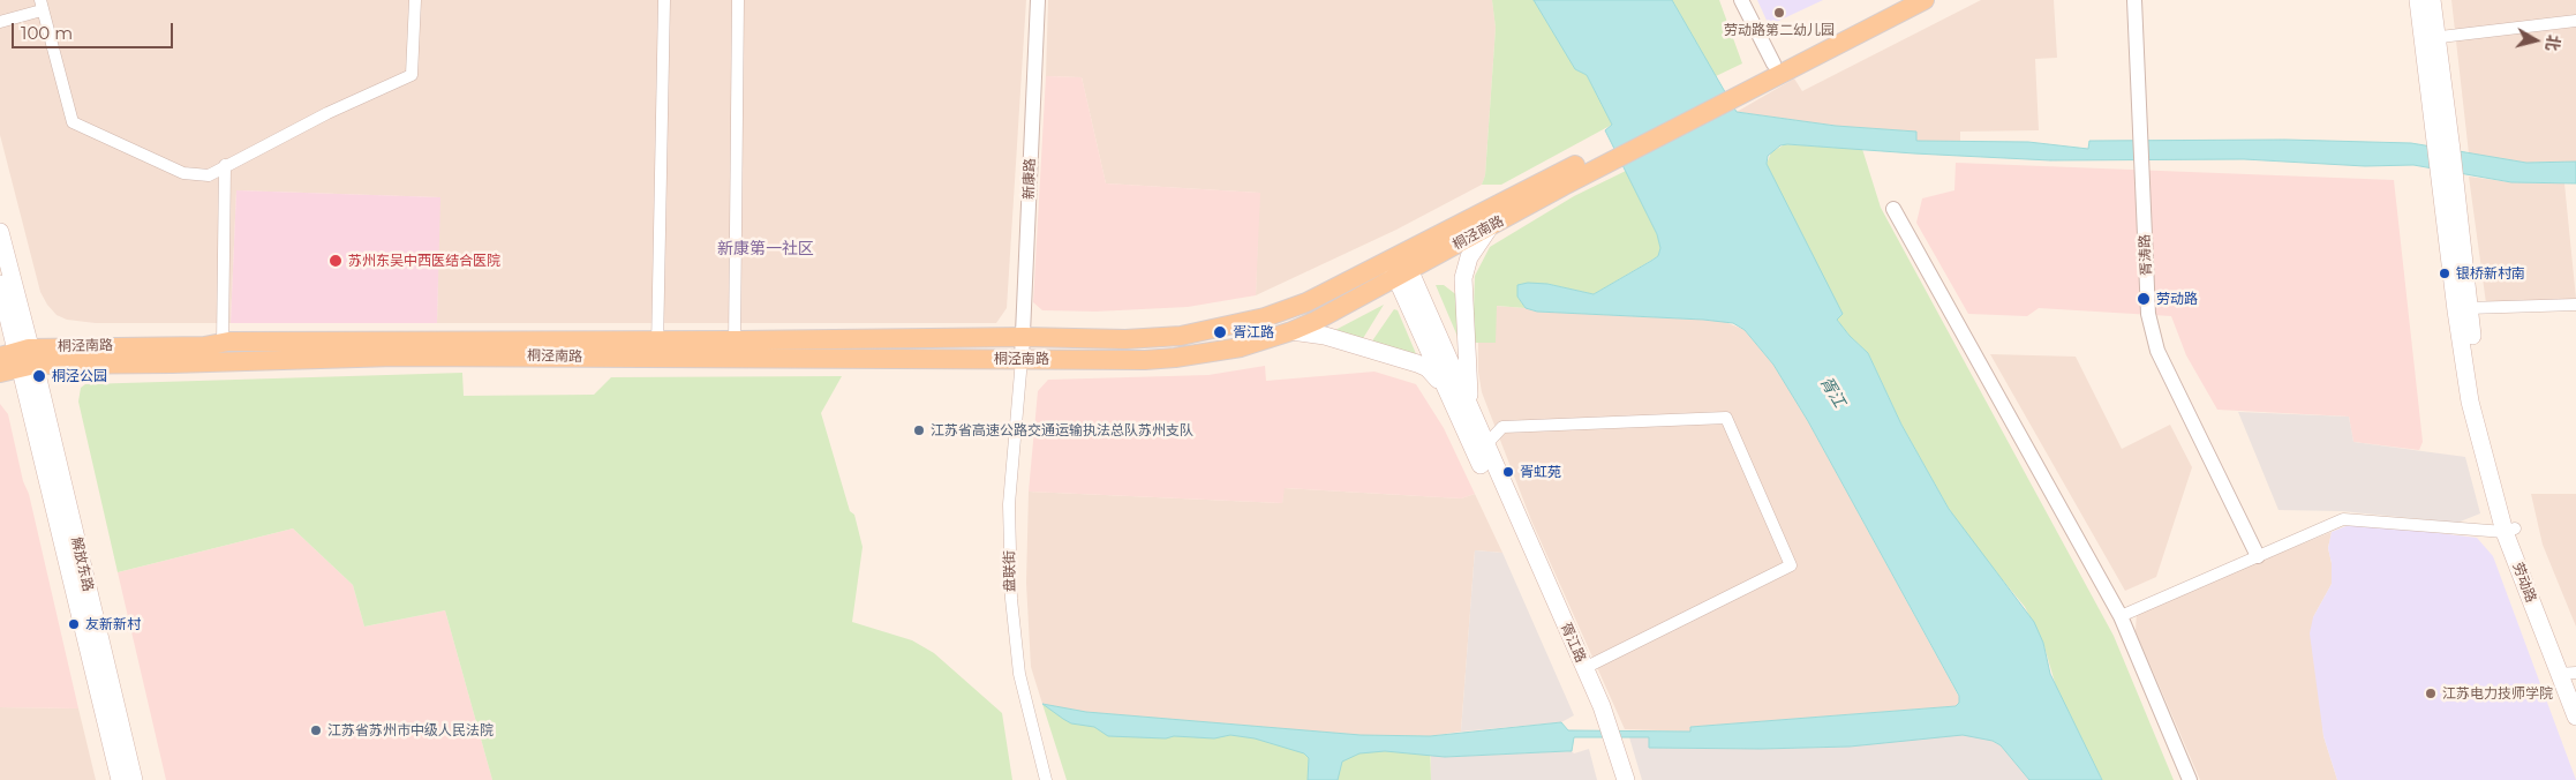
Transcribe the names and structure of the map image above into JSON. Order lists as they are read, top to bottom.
{
  "streets": {
    "main road": [
      "桐泾南路",
      "解放东路",
      "劳动路",
      "胥江路"
    ],
    "street": ["新康路", "胥涛路", "盘联街"]
  },
  "crossings": [
    ["新康路", "桐泾南路"],
    ["新康路", "盘联街"],
    ["桐泾南路", "解放东路"],
    ["桐泾南路", "盘联街"],
    ["桐泾南路", "胥江路"]
  ],
  "districts": ["新康第一社区"],
  "water": ["胥江"],
  "places": [
    "劳动路第二幼儿园",
    "苏州东吴中西医结合医院",
    "银桥新村南",
    "劳动路",
    "胥江路",
    "桐泾公园",
    "江苏省高速公路交通运输执法总队苏州支队",
    "胥虹苑",
    "友新新村",
    "江苏电力技师学院",
    "江苏省苏州市中级人民法院"
  ],
  "scale_bar": "100 m",
  "north": "right"
}
